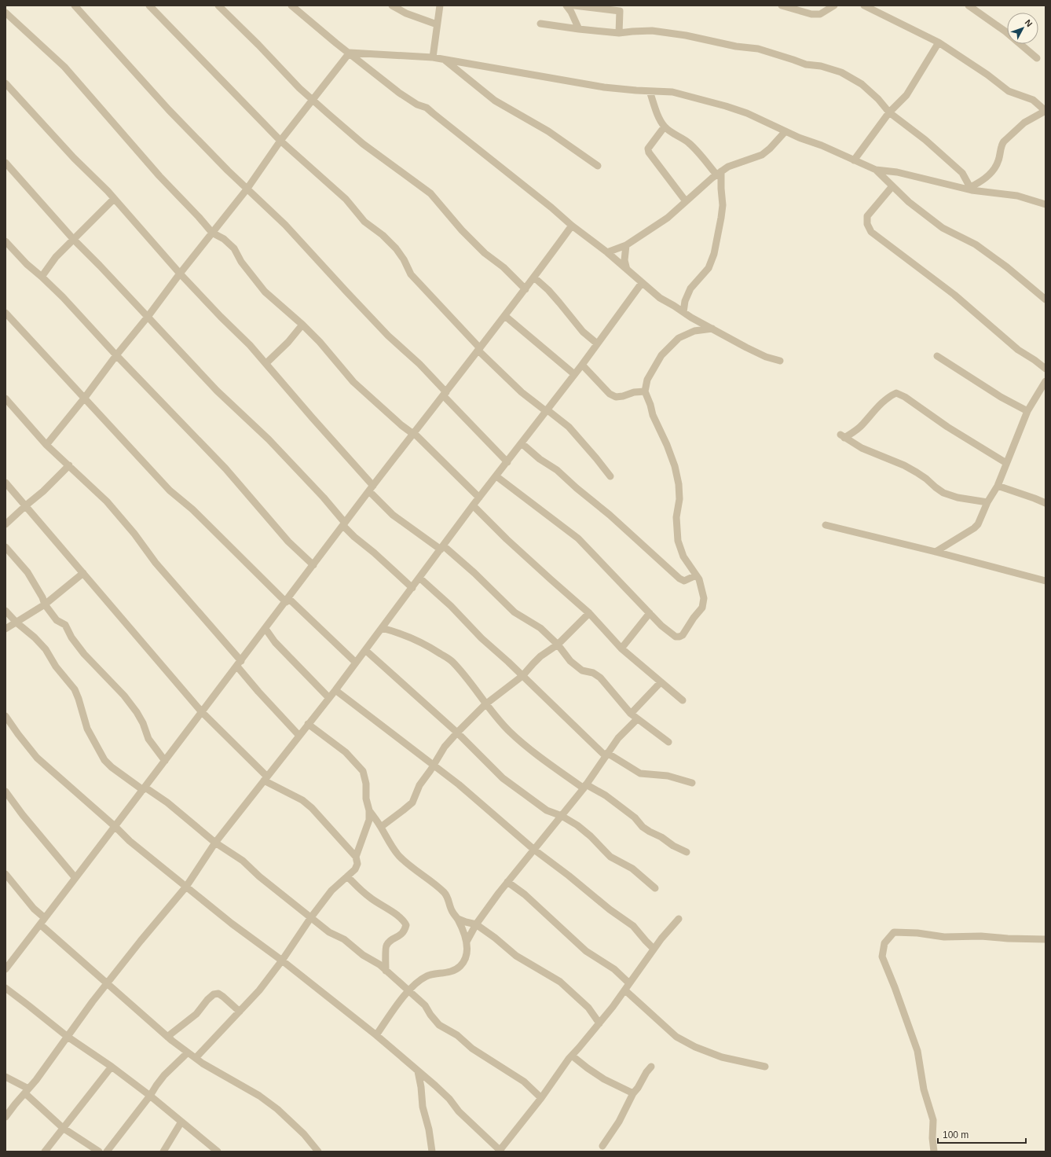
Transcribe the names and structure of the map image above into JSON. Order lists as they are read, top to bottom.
{
  "scale_bar": "100 m",
  "north": "top right"
}
